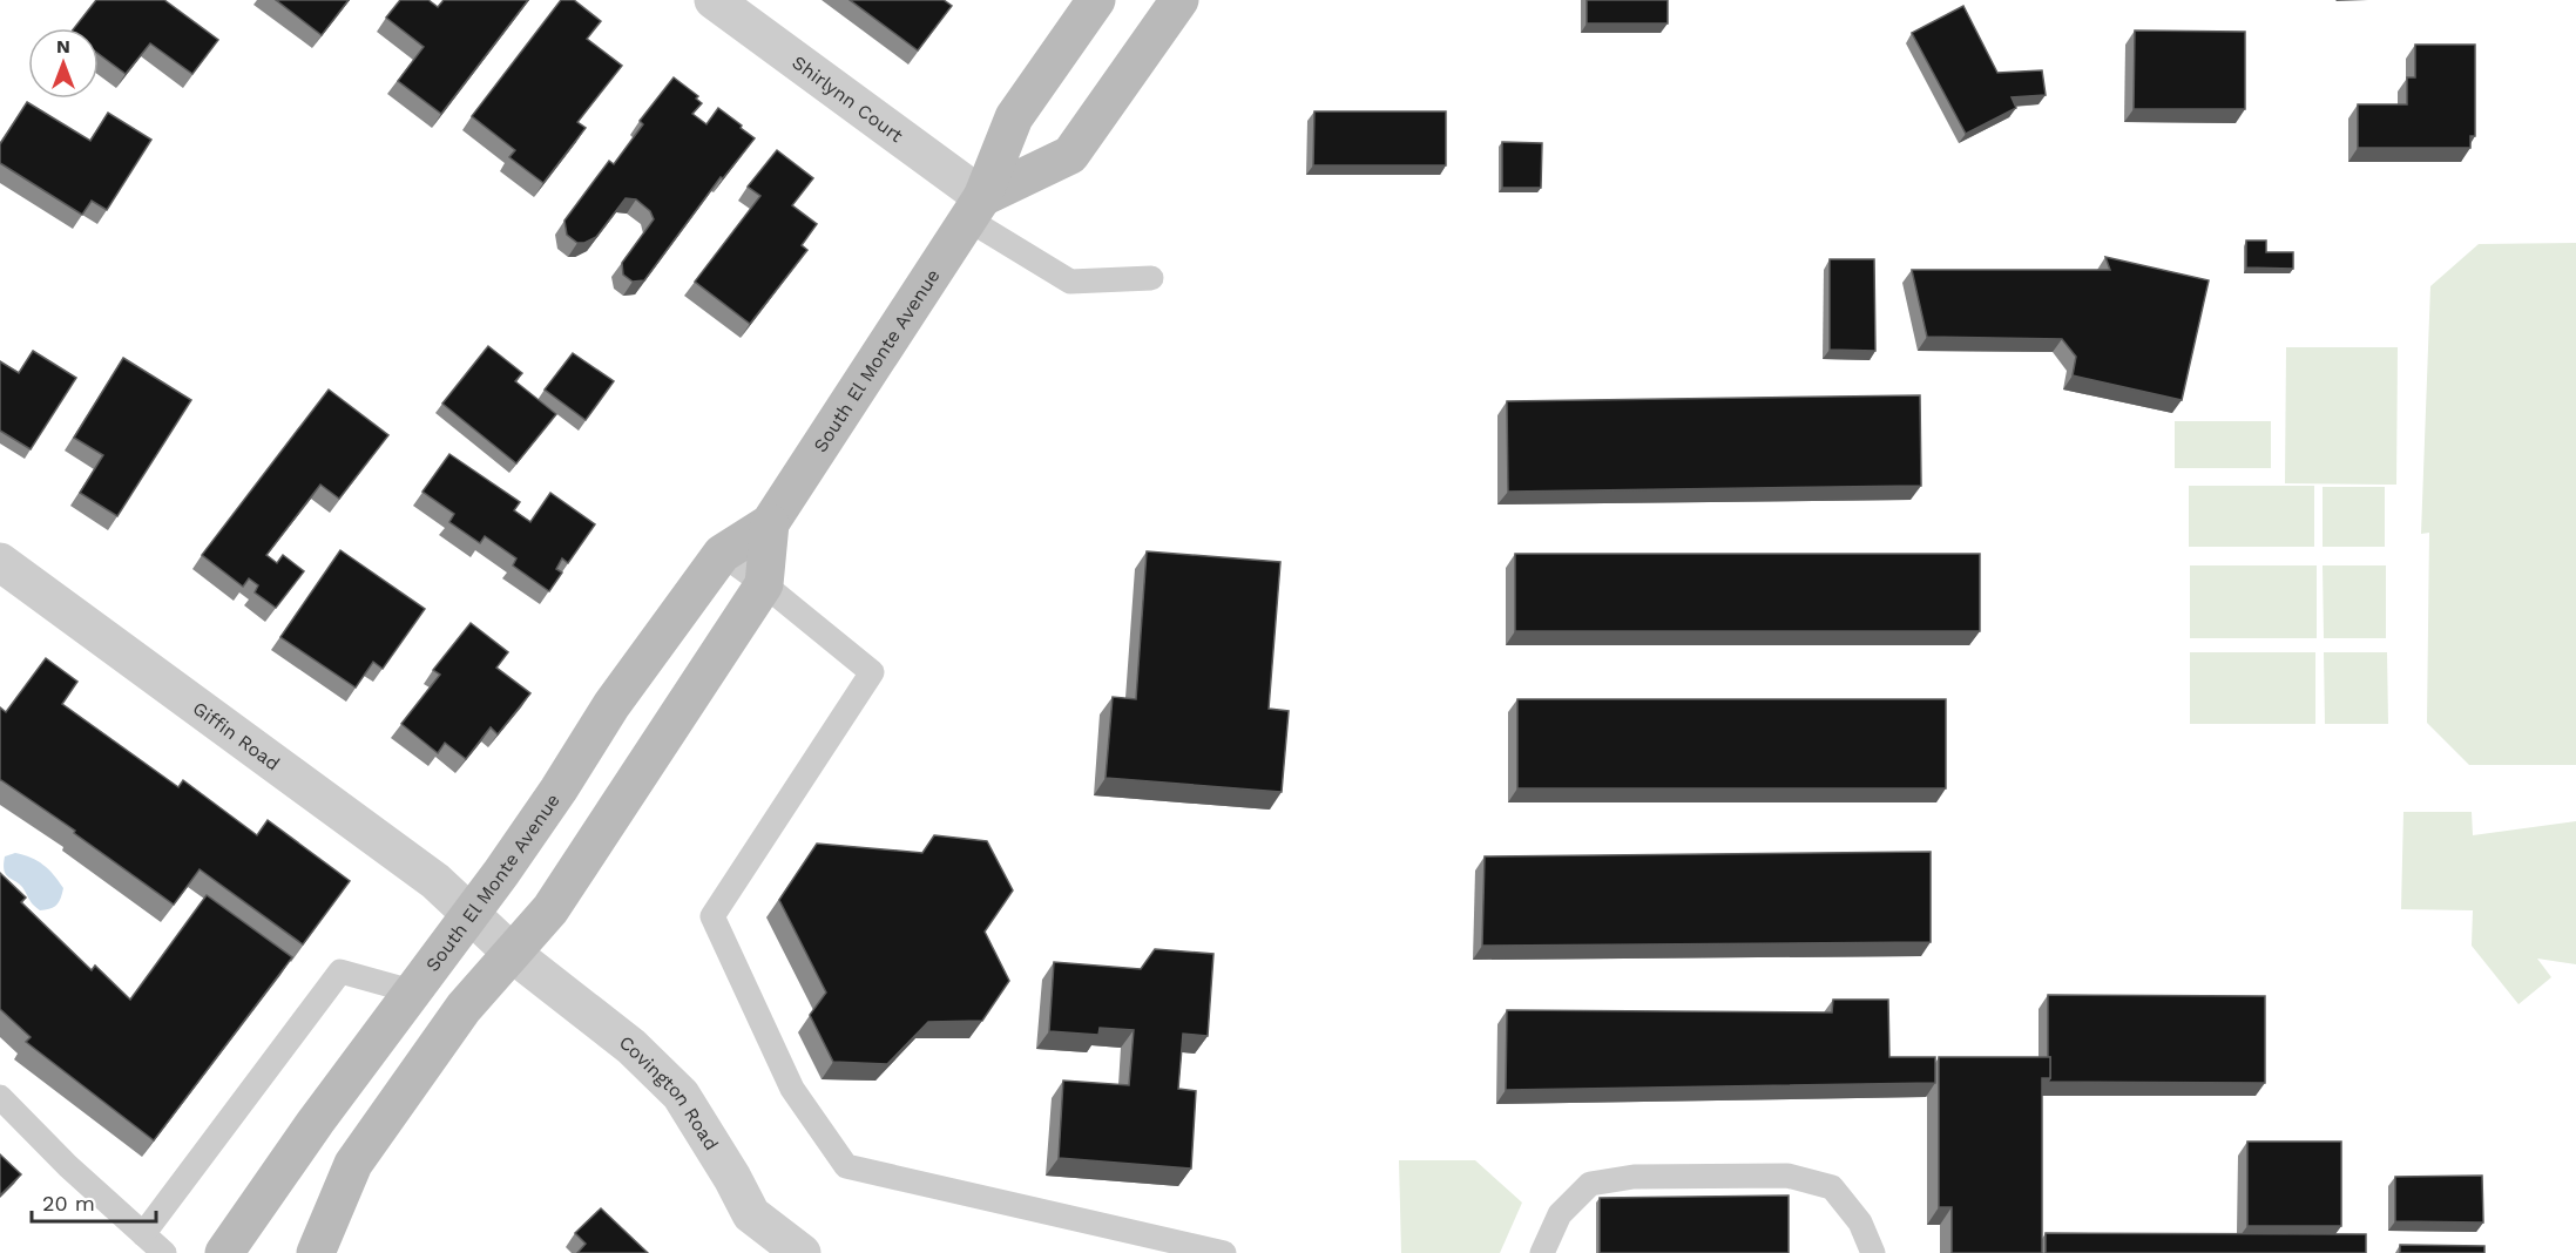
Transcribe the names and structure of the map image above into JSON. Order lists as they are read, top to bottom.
{
  "streets": {
    "main road": ["South El Monte Avenue"],
    "street": ["Shirlynn Court", "Giffin Road", "Covington Road"]
  },
  "crossings": [
    ["Shirlynn Court", "South El Monte Avenue"],
    ["South El Monte Avenue", "Giffin Road"],
    ["South El Monte Avenue", "Covington Road"],
    ["Giffin Road", "Covington Road"]
  ],
  "scale_bar": "20 m",
  "north": "top"
}
